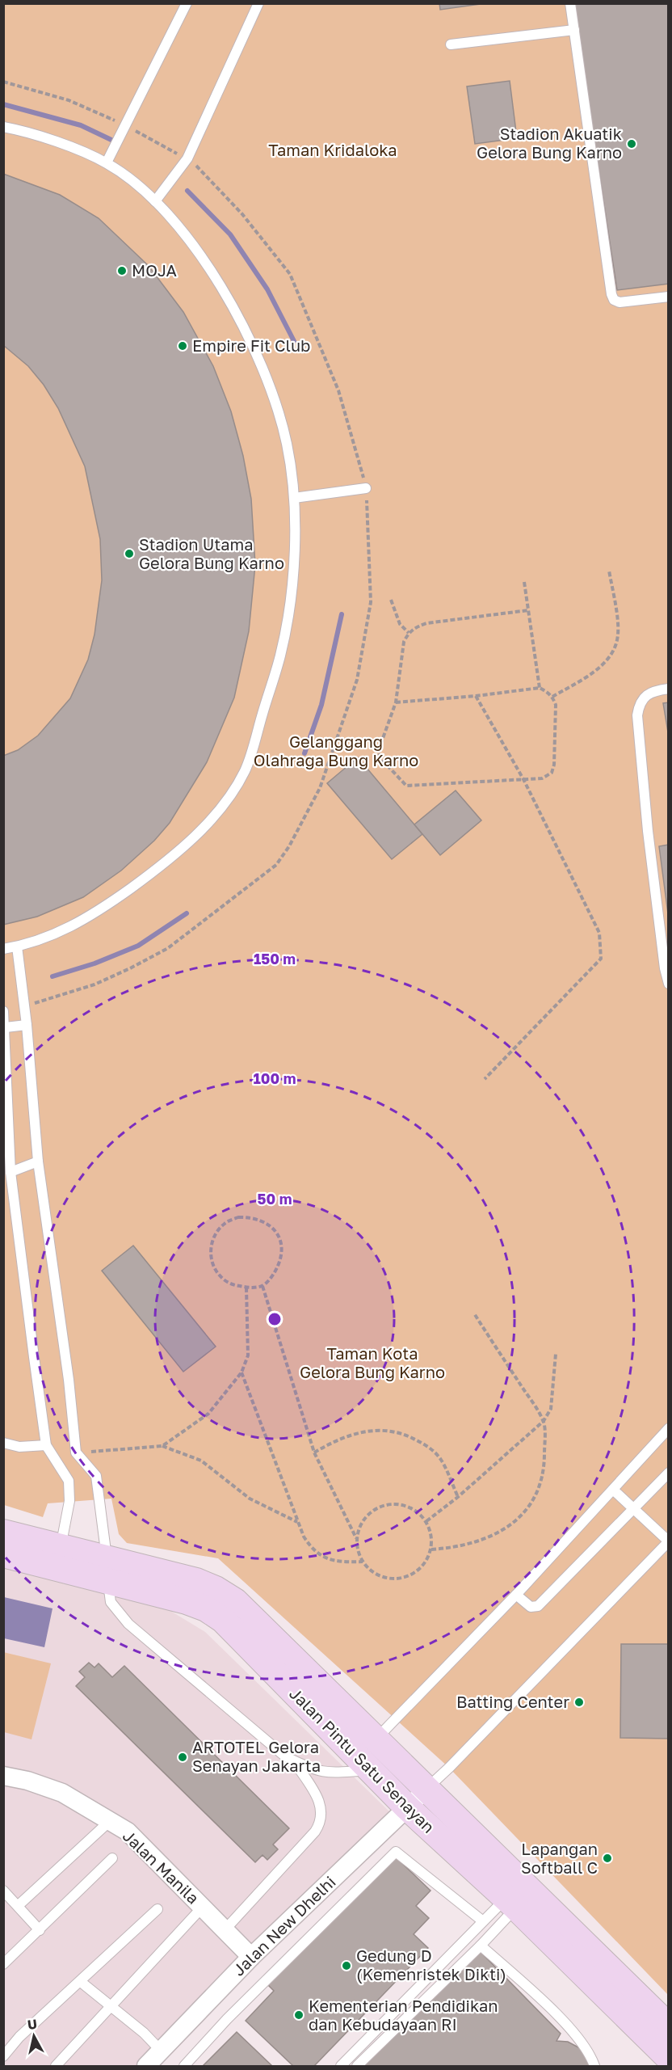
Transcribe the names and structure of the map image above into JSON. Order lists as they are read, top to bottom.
{
  "streets": {
    "main road": ["Jalan Pintu Satu Senayan"],
    "street": ["Jalan Manila", "Jalan New Dhelhi"]
  },
  "crossings": [
    ["Jalan Pintu Satu Senayan", "Jalan New Dhelhi"],
    ["Jalan Manila", "Jalan New Dhelhi"]
  ],
  "parks": ["Taman Kridaloka", "Gelanggang Olahraga Bung Karno", "Taman Kota Gelora Bung Karno"],
  "places": [
    "Stadion Akuatik Gelora Bung Karno",
    "MOJA",
    "Empire Fit Club",
    "Stadion Utama Gelora Bung Karno",
    "Batting Center",
    "ARTOTEL Gelora Senayan Jakarta",
    "Lapangan Softball C",
    "Gedung D (Kemenristek Dikti)",
    "Kementerian Pendidikan dan Kebudayaan RI"
  ],
  "north": "top",
  "rings": ["150 m", "100 m", "50 m"]
}
